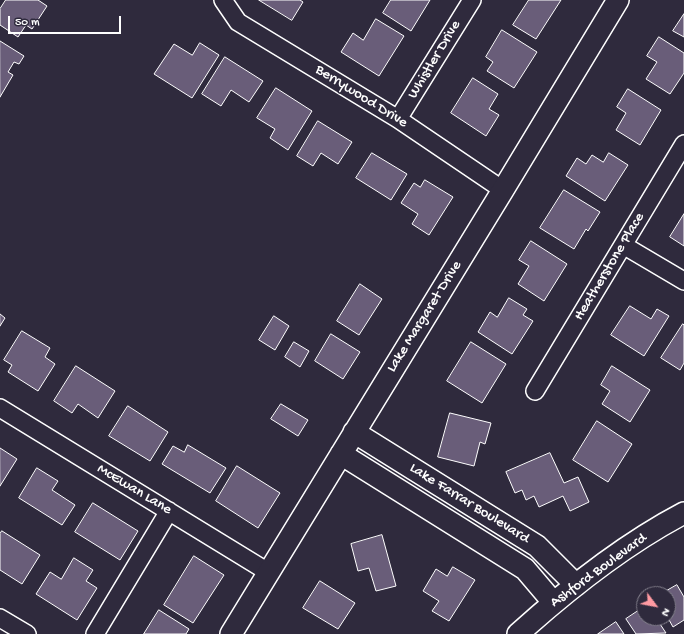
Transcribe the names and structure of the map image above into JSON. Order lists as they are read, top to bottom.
{
  "streets": {
    "street": [
      "Whistler Drive",
      "Berrywood Drive",
      "Heatherstone Place",
      "Lake Margaret Drive",
      "McEwan Lane",
      "Lake Farrar Boulevard",
      "Ashford Boulevard"
    ]
  },
  "crossings": [
    ["Whistler Drive", "Berrywood Drive"],
    ["Berrywood Drive", "Lake Margaret Drive"],
    ["Lake Margaret Drive", "McEwan Lane"],
    ["Lake Margaret Drive", "Lake Farrar Boulevard"],
    ["Lake Farrar Boulevard", "Ashford Boulevard"]
  ],
  "scale_bar": "50 m",
  "north": "bottom right"
}
